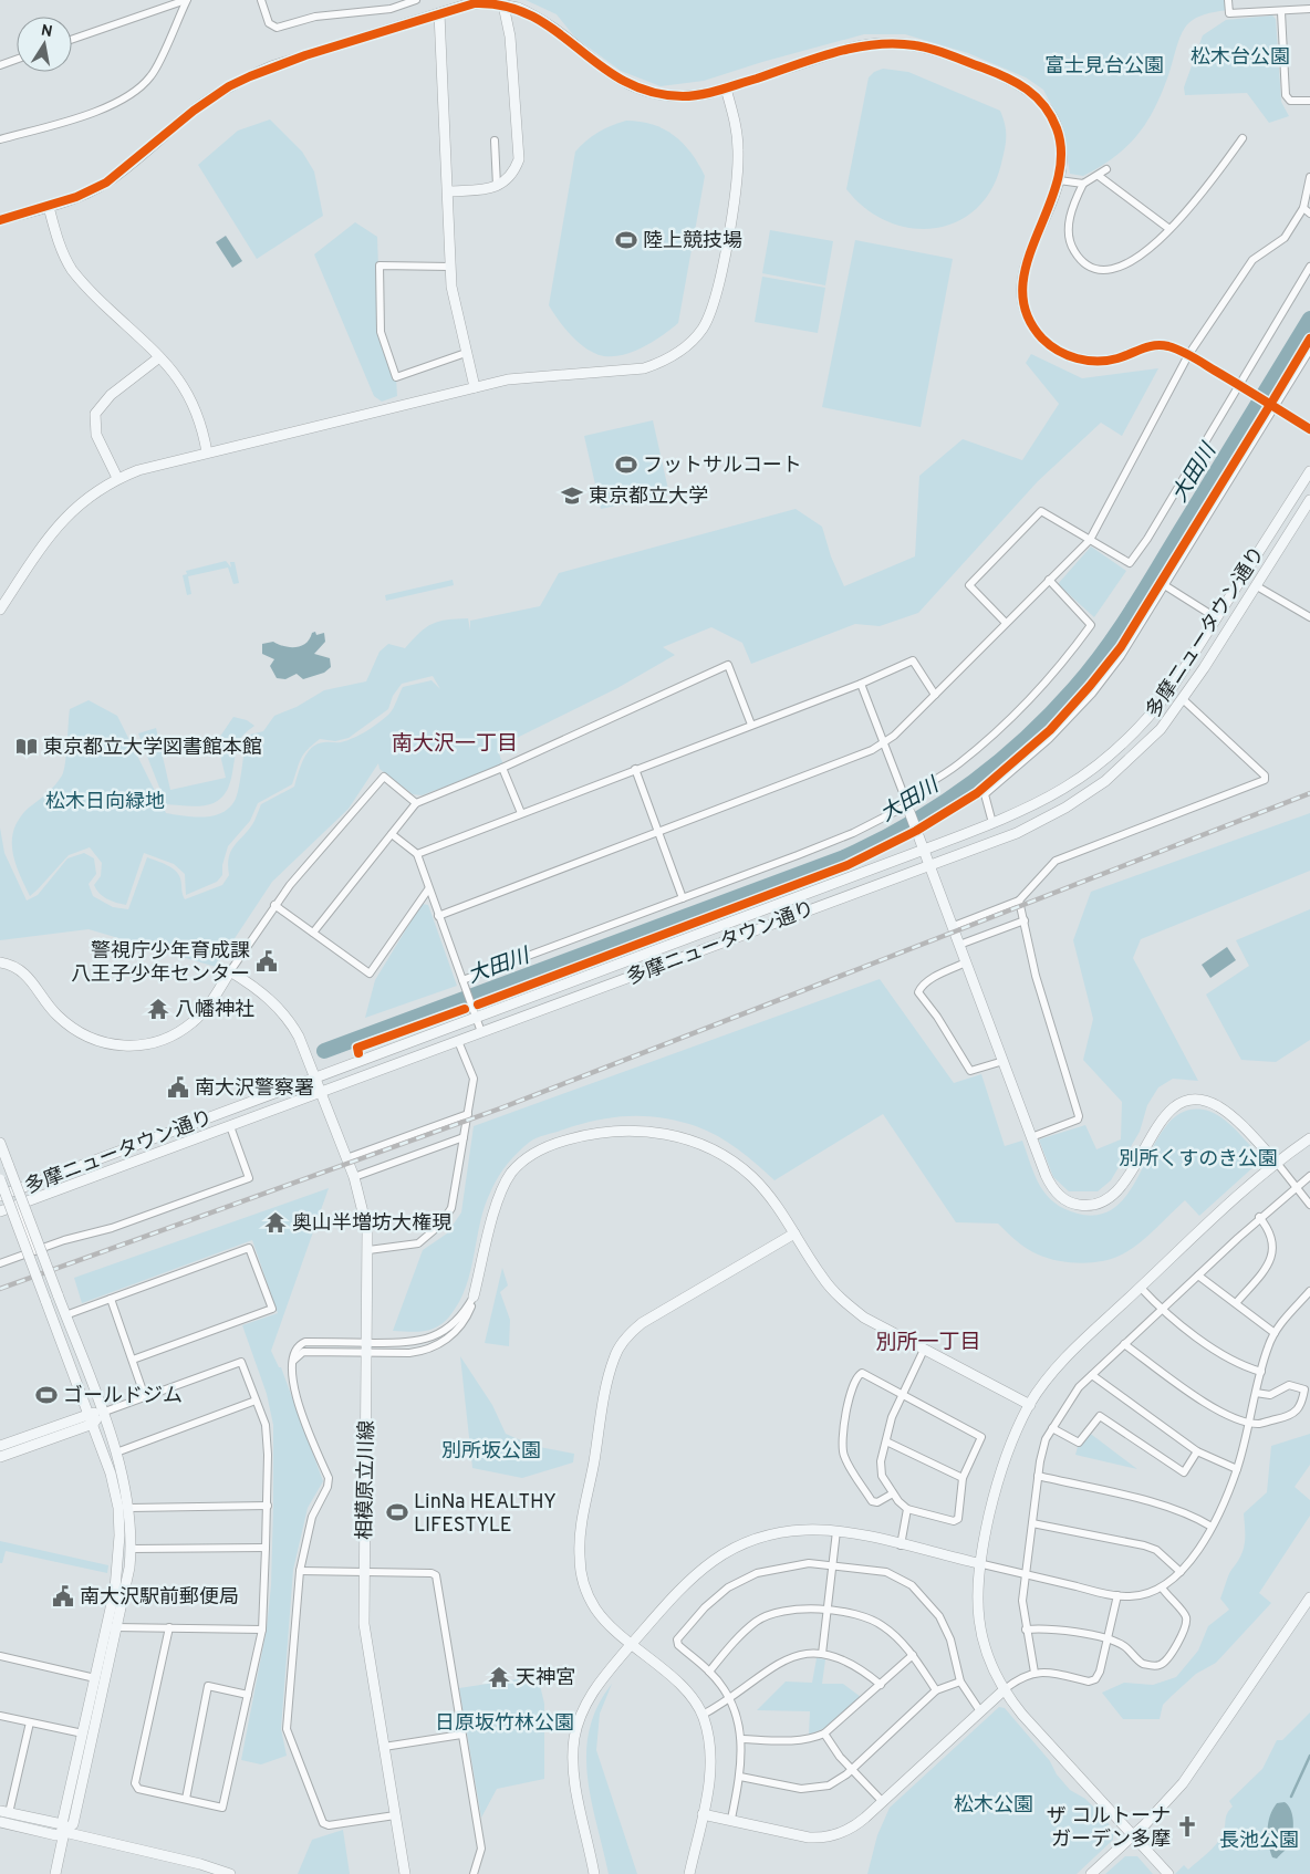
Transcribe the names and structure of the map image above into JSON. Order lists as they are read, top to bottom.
{
  "streets": {
    "street": ["多摩ニュータウン通り", "相模原立川線"]
  },
  "crossings": [
    ["多摩ニュータウン通り", "相模原立川線"]
  ],
  "districts": ["南大沢一丁目", "別所一丁目"],
  "water": ["大田川"],
  "parks": [
    "松木台公園",
    "富士見台公園",
    "松木日向緑地",
    "別所くすのき公園",
    "別所坂公園",
    "日原坂竹林公園",
    "松木公園",
    "長池公園"
  ],
  "places": {
    "sports": [
      "陸上競技場",
      "フットサルコート",
      "ゴールドジム",
      "LinNa HEALTHY LIFESTYLE"
    ],
    "school or university": ["東京都立大学"],
    "library": ["東京都立大学図書館本館"],
    "public building": ["警視庁少年育成課 八王子少年センター", "南大沢警察署", "南大沢駅前郵便局"],
    "temple": ["八幡神社", "奥山半増坊大権現", "天神宮"],
    "church": ["ザ コルトーナ ガーデン多摩"]
  },
  "north": "top"
}
